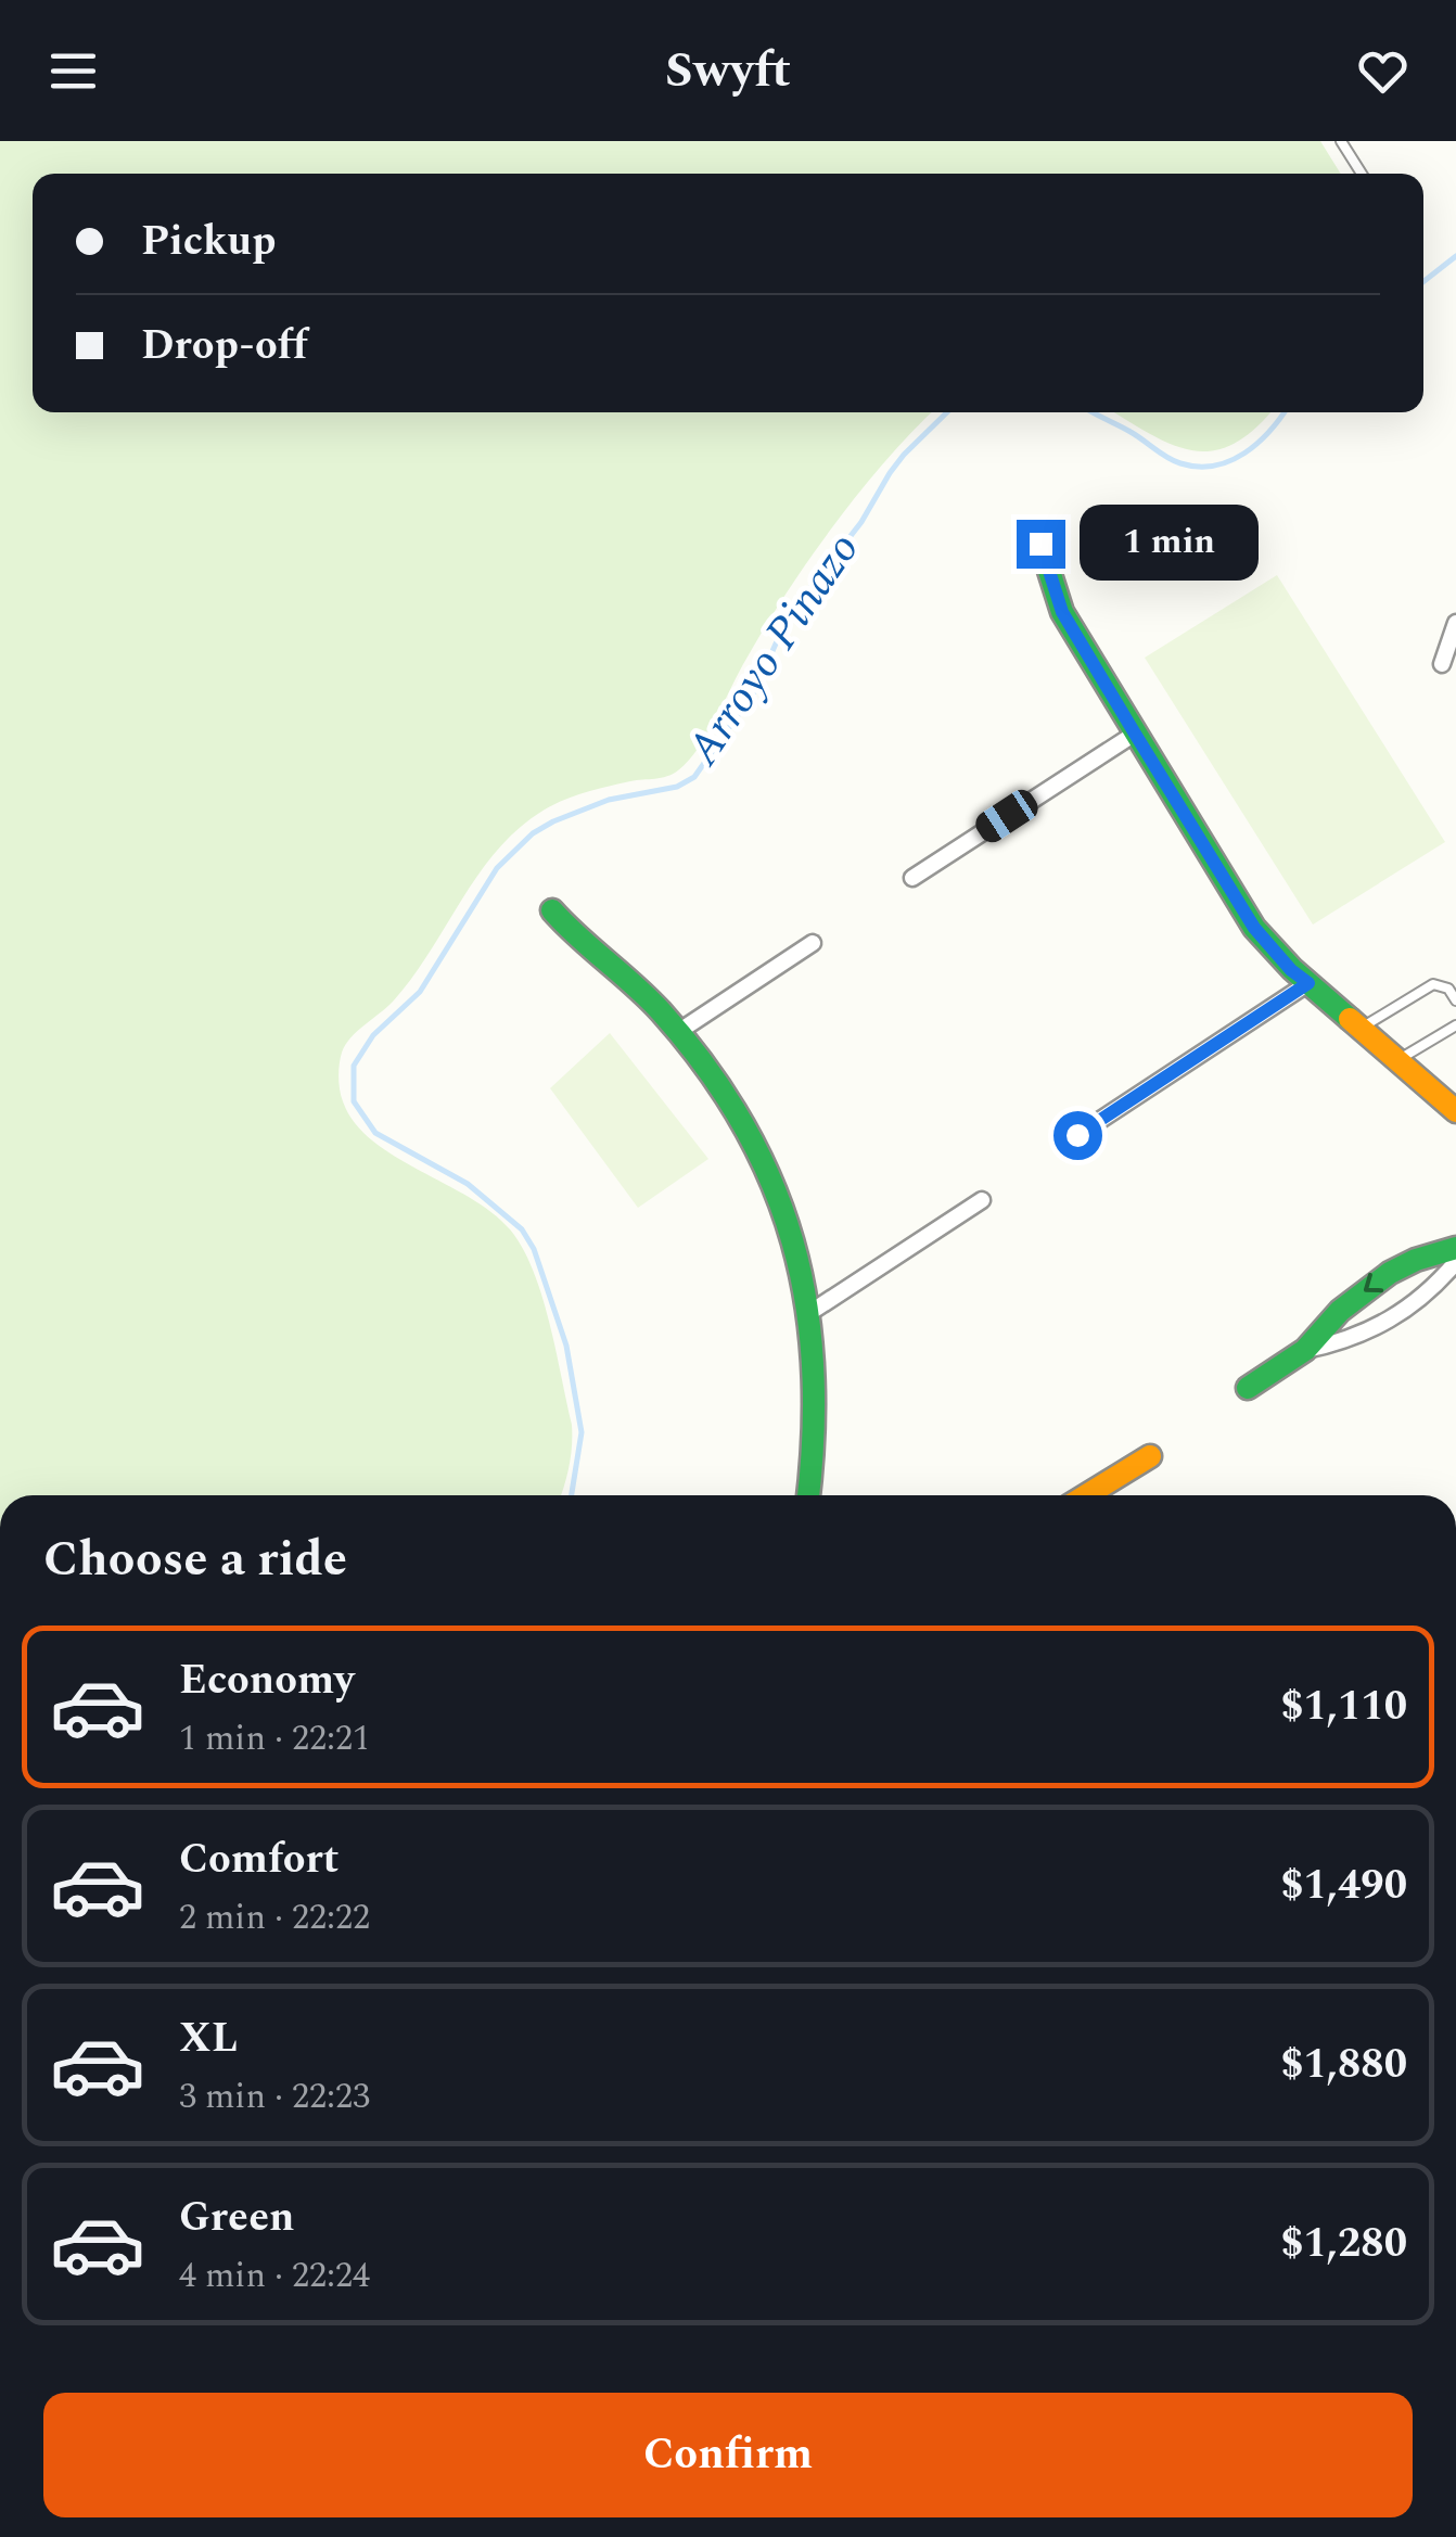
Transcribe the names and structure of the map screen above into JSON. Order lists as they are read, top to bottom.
{
  "water": ["Arroyo Pinazo"],
  "page": {
    "header": "Swyft",
    "banner": ["Pickup", "Drop-off"],
    "bubble": "1 min",
    "heading": "Choose a ride",
    "list": [
      {
        "name": "Economy",
        "note": "1 min · 22:21",
        "value": "$1,110"
      },
      {
        "name": "Comfort",
        "note": "2 min · 22:22",
        "value": "$1,490"
      },
      {
        "name": "XL",
        "note": "3 min · 22:23",
        "value": "$1,880"
      },
      {
        "name": "Green",
        "note": "4 min · 22:24",
        "value": "$1,280"
      }
    ],
    "buttons": "Confirm"
  }
}
